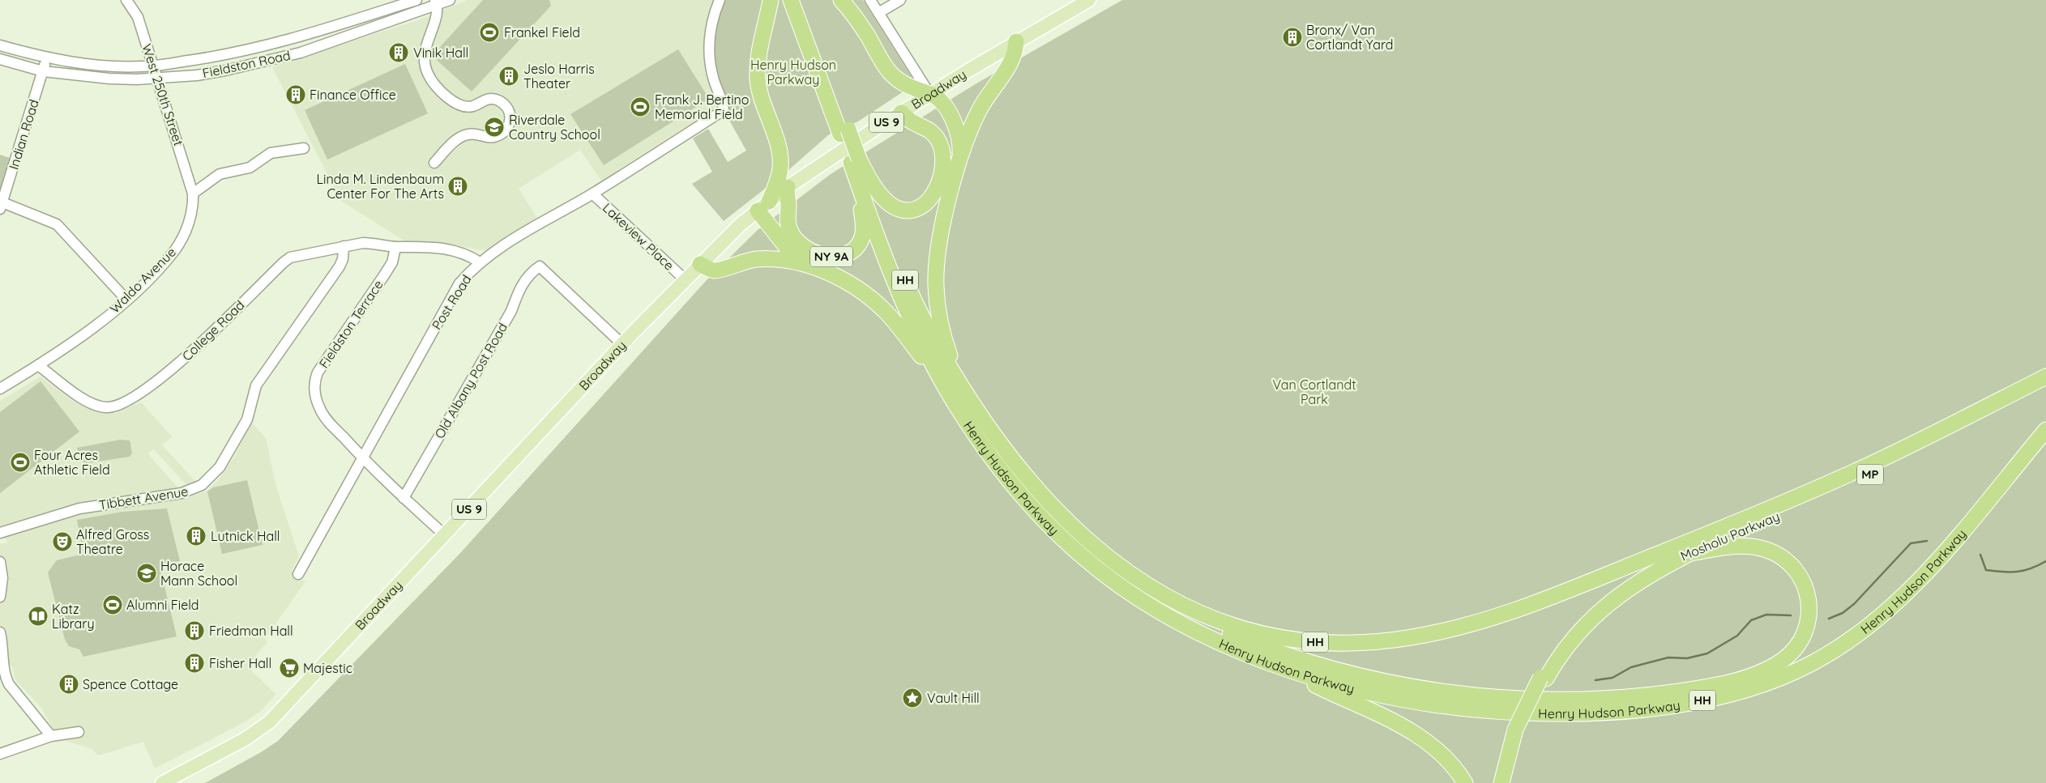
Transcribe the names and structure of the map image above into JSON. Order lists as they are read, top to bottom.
{
  "streets": {
    "highway": [
      "NY 9A",
      "HH",
      "MP",
      "Henry Hudson Parkway",
      "Mosholu Parkway"
    ],
    "main road": ["Broadway", "US 9"],
    "street": [
      "Fieldston Road",
      "West 250th Street",
      "Indian Road",
      "Lakeview Place",
      "Waldo Avenue",
      "Post Road",
      "Fieldston Terrace",
      "College Road",
      "Old Albany Post Road",
      "Tibbett Avenue"
    ]
  },
  "crossings": [
    ["Fieldston Road", "West 250th Street"],
    ["Fieldston Road", "Indian Road"],
    ["Broadway", "Lakeview Place"],
    ["Broadway", "NY 9A"],
    ["Broadway", "Fieldston Terrace"],
    ["Broadway", "Old Albany Post Road"],
    ["West 250th Street", "Waldo Avenue"],
    ["Lakeview Place", "Post Road"],
    ["NY 9A", "Henry Hudson Parkway"],
    ["Waldo Avenue", "College Road"],
    ["Post Road", "Fieldston Terrace"],
    ["Post Road", "College Road"],
    ["Fieldston Terrace", "College Road"],
    ["Fieldston Terrace", "Old Albany Post Road"],
    ["College Road", "Tibbett Avenue"],
    ["Henry Hudson Parkway", "Mosholu Parkway"]
  ],
  "parks": ["Henry Hudson Parkway", "Van Cortlandt Park"],
  "places": {
    "sports": [
      "Frankel Field",
      "Frank J. Bertino Memorial Field",
      "Four Acres Athletic Field",
      "Alumni Field"
    ],
    "building": [
      "Bronx/ Van Cortlandt Yard",
      "Vinik Hall",
      "Jeslo Harris Theater",
      "Finance Office",
      "Linda M. Lindenbaum Center For The Arts",
      "Lutnick Hall",
      "Friedman Hall",
      "Fisher Hall",
      "Spence Cottage"
    ],
    "school or university": ["Riverdale Country School", "Horace Mann School"],
    "theatre": ["Alfred Gross Theatre"],
    "library": ["Katz Library"],
    "supermarket": ["Majestic"],
    "place": ["Vault Hill"]
  }
}
